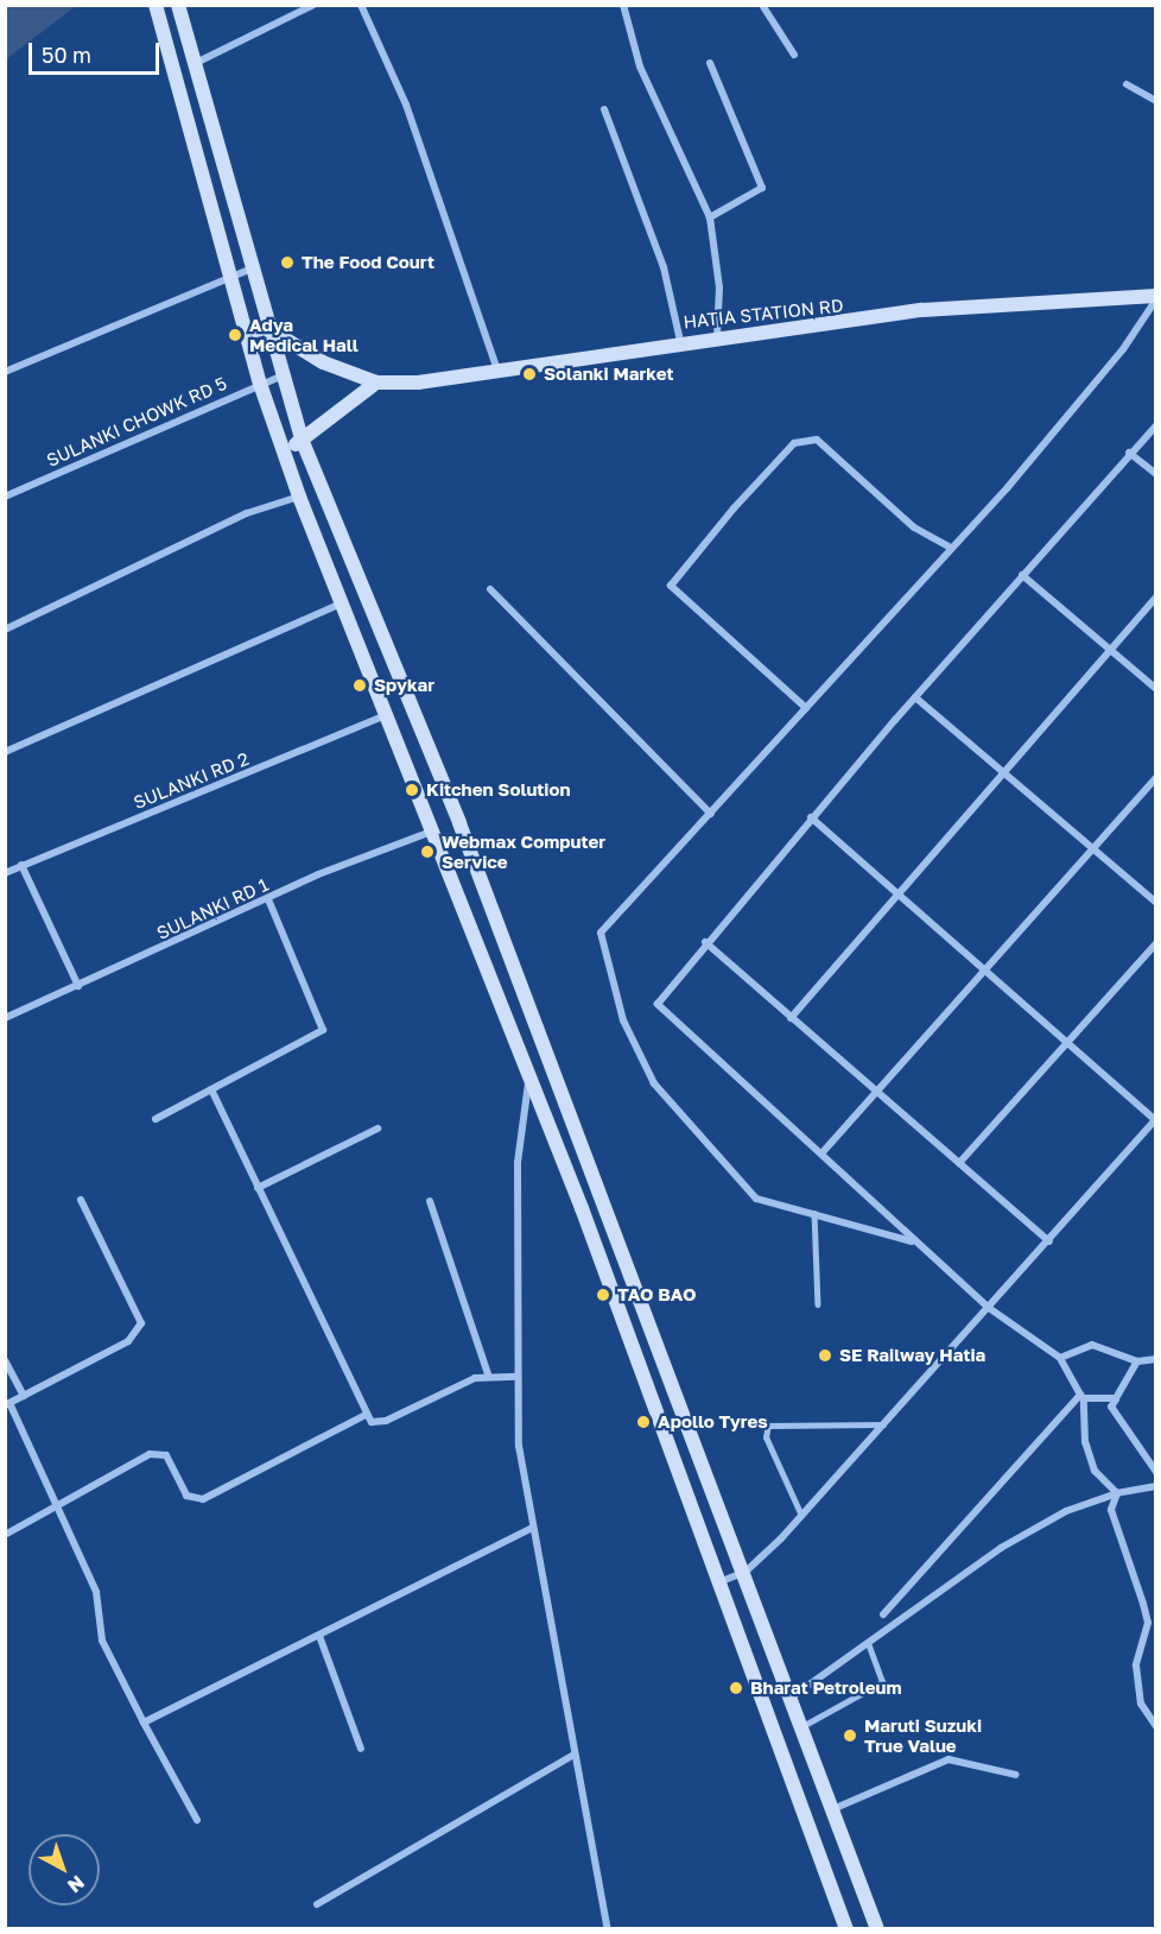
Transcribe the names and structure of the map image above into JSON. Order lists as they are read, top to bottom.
{
  "streets": {
    "main road": ["HATIA STATION RD"],
    "street": ["SULANKI CHOWK RD 5", "SULANKI RD 2", "SULANKI RD 1"]
  },
  "places": [
    "The Food Court",
    "Adya Medical Hall",
    "Solanki Market",
    "Spykar",
    "Kitchen Solution",
    "Webmax Computer Service",
    "TAO BAO",
    "SE Railway Hatia",
    "Apollo Tyres",
    "Bharat Petroleum",
    "Maruti Suzuki True Value"
  ],
  "scale_bar": "50 m",
  "north": "bottom right"
}
